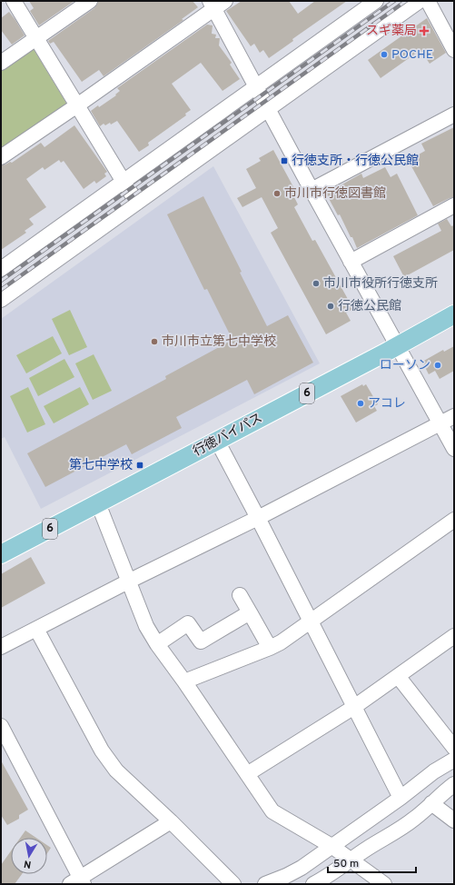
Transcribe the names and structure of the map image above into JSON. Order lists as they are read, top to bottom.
{
  "streets": {
    "main road": ["6", "行徳バイパス"]
  },
  "places": {
    "health": ["スギ薬局"],
    "other": [
      "POCHE",
      "市川市行徳図書館",
      "市川市役所行徳支所",
      "行徳公民館",
      "市川市立第七中学校",
      "ローソン",
      "アコレ"
    ],
    "transit": ["行徳支所・行徳公民館", "第七中学校"]
  },
  "scale_bar": "50 m",
  "north": "bottom"
}
